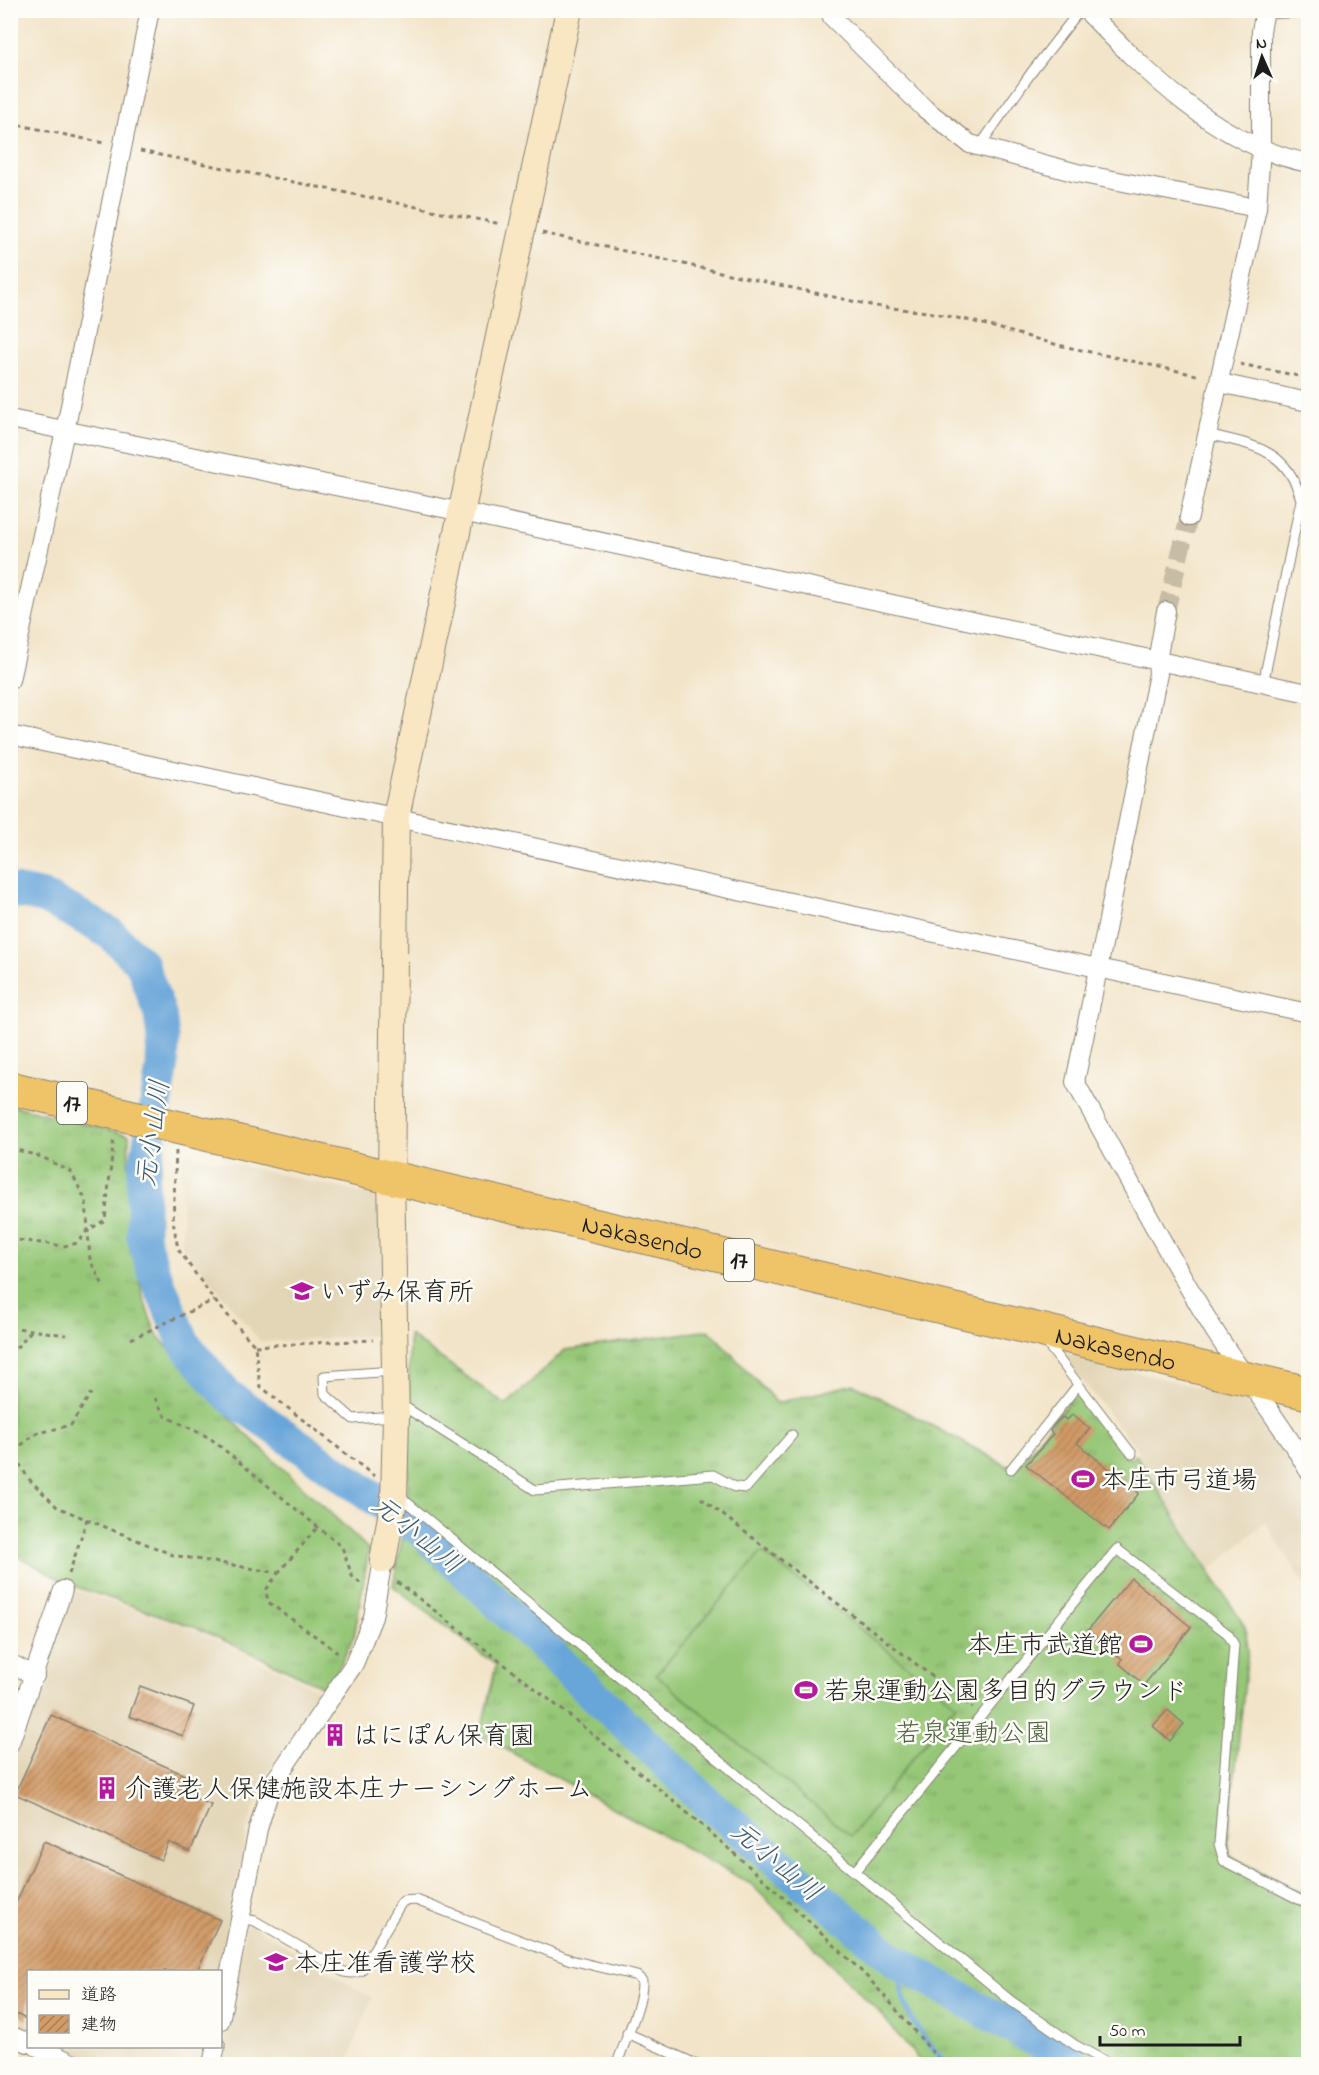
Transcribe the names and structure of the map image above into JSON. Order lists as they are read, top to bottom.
{
  "streets": {
    "highway": ["17", "Nakasendo"]
  },
  "water": ["元小山川"],
  "parks": ["若泉運動公園"],
  "places": {
    "school or university": ["いずみ保育所", "本庄准看護学校"],
    "sports": ["本庄市弓道場", "本庄市武道館", "若泉運動公園多目的グラウンド"],
    "building": ["はにぽん保育園", "介護老人保健施設本庄ナーシングホーム"]
  },
  "legend": ["道路", "建物"],
  "scale_bar": "50 m",
  "north": "top"
}
